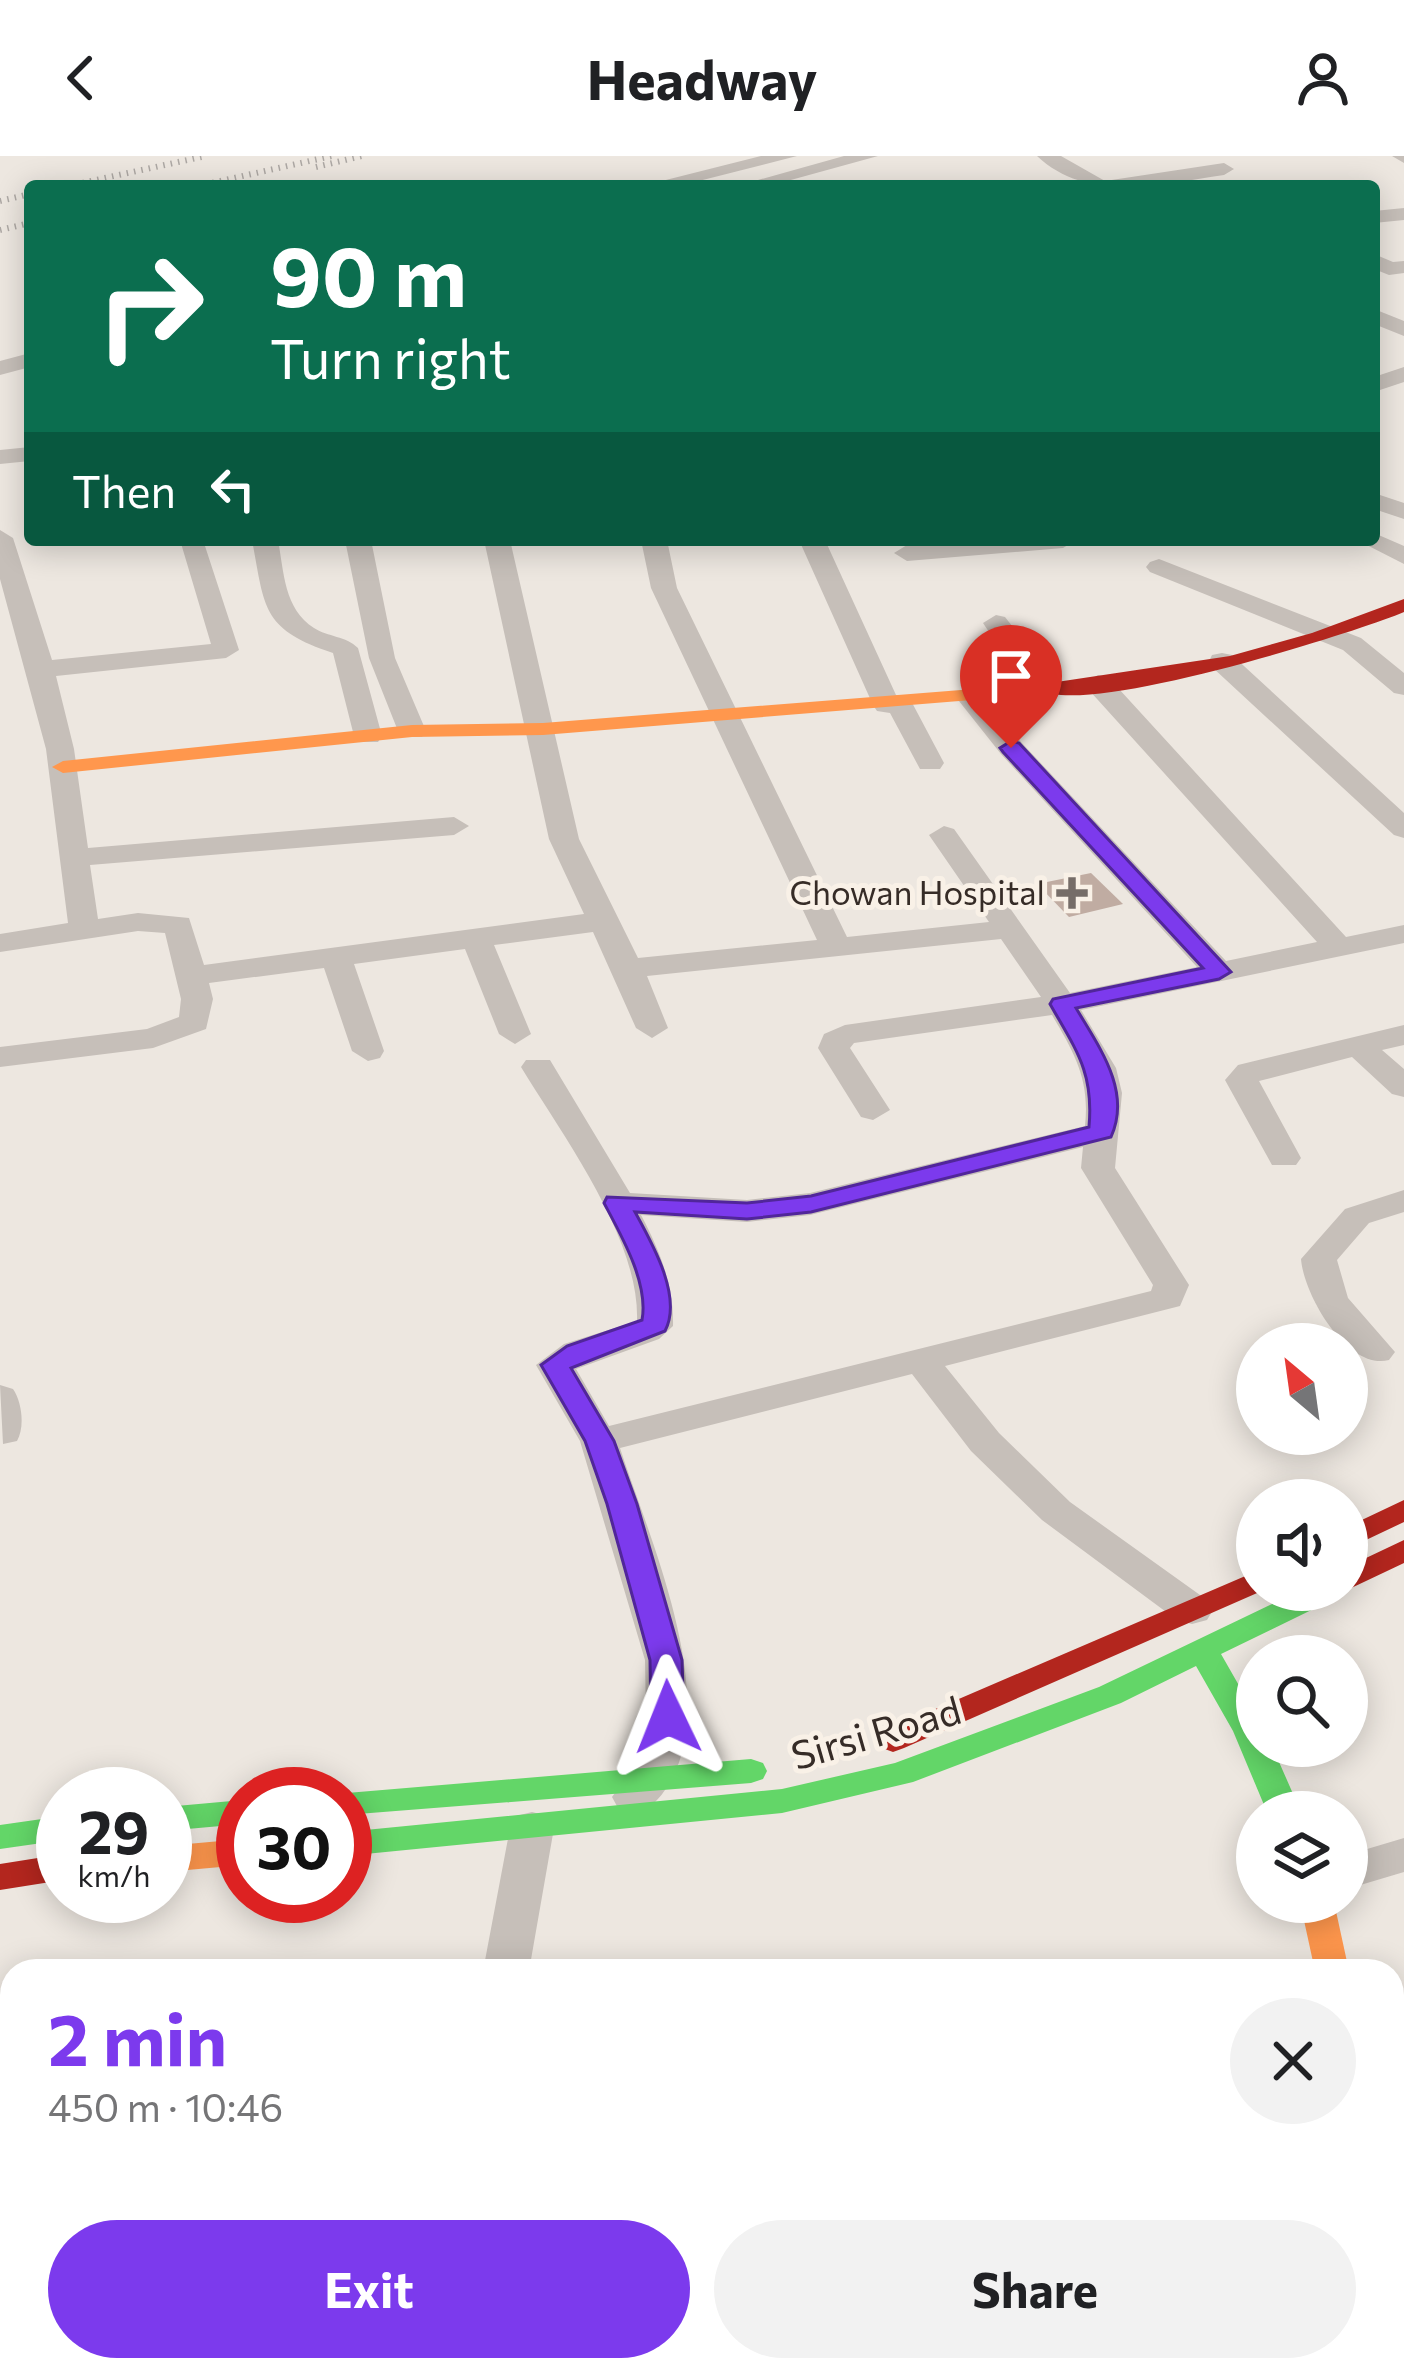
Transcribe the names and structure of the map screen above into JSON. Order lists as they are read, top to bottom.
{
  "streets": {
    "street": ["Sirsi Road"]
  },
  "places": {
    "health": ["Chowan Hospital"]
  },
  "north": "top left",
  "page": {
    "header": "Headway",
    "turn": ["90 m", "Turn right"],
    "then": "Then",
    "speed": "29 km/h",
    "limit": "30",
    "heading": ["2 min", "450 m · 10:46"],
    "buttons": ["Exit", "Share"]
  }
}
